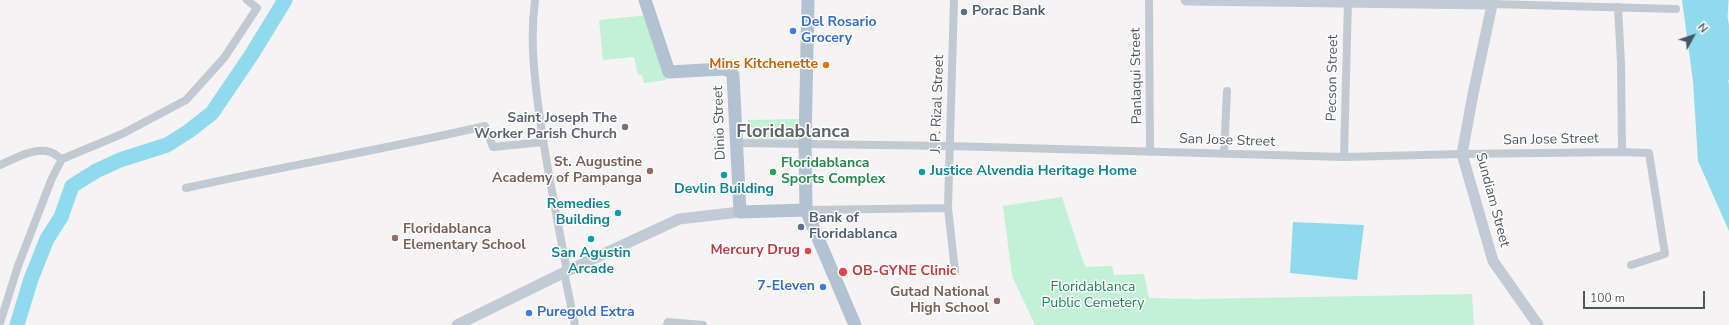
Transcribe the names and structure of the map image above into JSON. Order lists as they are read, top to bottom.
{
  "streets": {
    "main road": ["Dinio Street"],
    "street": [
      "Panlaqui Street",
      "Pecson Street",
      "J. P. Rizal Street",
      "San Jose Street",
      "Sundiam Street"
    ]
  },
  "crossings": [
    ["Panlaqui Street", "San Jose Street"],
    ["Pecson Street", "San Jose Street"],
    ["J. P. Rizal Street", "San Jose Street"],
    ["Dinio Street", "San Jose Street"],
    ["San Jose Street", "Sundiam Street"]
  ],
  "districts": ["Floridablanca"],
  "parks": ["Floridablanca Public Cemetery"],
  "places": [
    "Porac Bank",
    "Del Rosario Grocery",
    "Mins Kitchenette",
    "Saint Joseph The Worker Parish Church",
    "St. Augustine Academy of Pampanga",
    "Floridablanca Sports Complex",
    "Justice Alvendia Heritage Home",
    "Devlin Building",
    "Remedies Building",
    "Bank of Floridablanca",
    "Floridablanca Elementary School",
    "San Agustin Arcade",
    "Mercury Drug",
    "OB-GYNE Clinic",
    "7-Eleven",
    "Gutad National High School",
    "Puregold Extra"
  ],
  "scale_bar": "100 m",
  "north": "top right"
}
